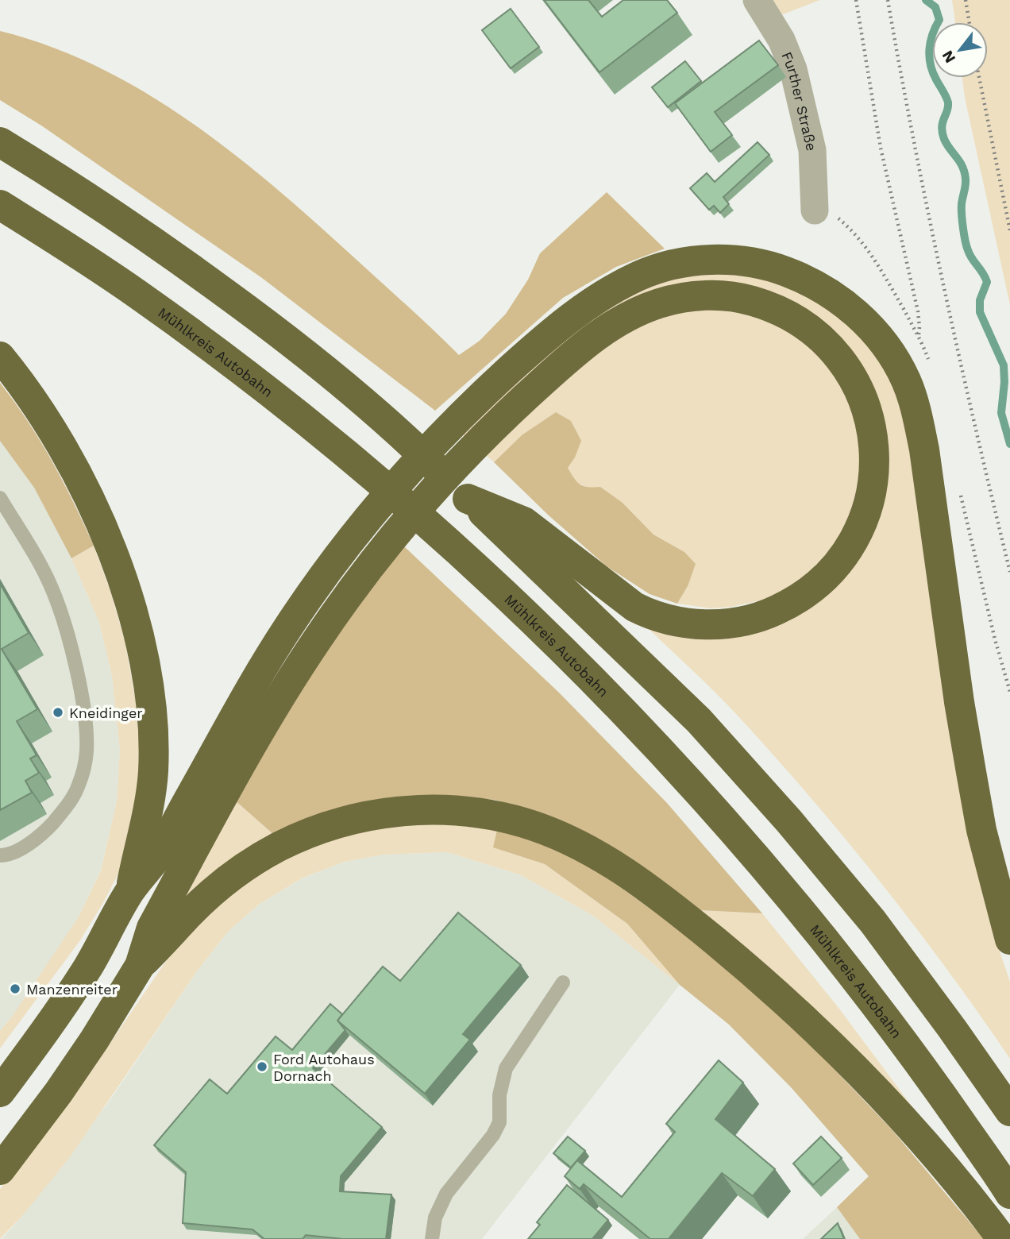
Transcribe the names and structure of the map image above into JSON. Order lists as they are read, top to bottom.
{
  "streets": {
    "highway": ["Mühlkreis Autobahn"],
    "street": ["Further Straße"]
  },
  "places": ["Kneidinger", "Manzenreiter", "Ford Autohaus Dornach"],
  "north": "bottom left"
}
